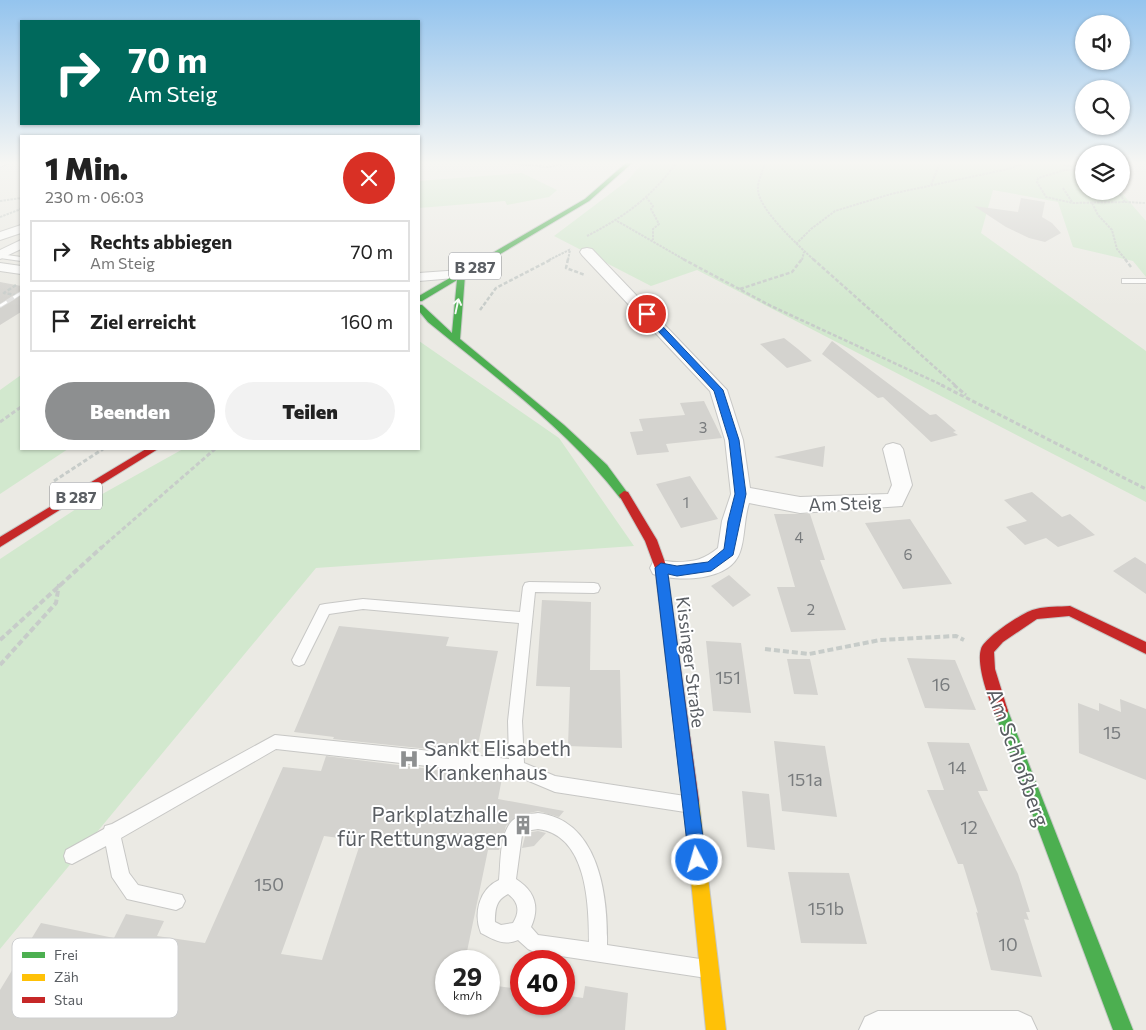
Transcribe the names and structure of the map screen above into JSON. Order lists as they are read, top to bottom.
{
  "streets": {
    "street": [
      "B 287",
      "Am Steig",
      "Kissinger Straße",
      "Am Schloßberg"
    ]
  },
  "places": {
    "hospital": ["Sankt Elisabeth Krankenhaus"],
    "building": ["Parkplatzhalle für Rettungwagen"]
  },
  "house_numbers": [
    "3",
    "1",
    "4",
    "6",
    "2",
    "151",
    "16",
    "15",
    "14",
    "151a",
    "12",
    "150",
    "151b",
    "10"
  ],
  "legend": ["Frei", "Zäh", "Stau"],
  "page": {
    "turn": ["70 m", "Am Steig"],
    "heading": ["1 Min.", "230 m · 06:03"],
    "list": [
      {
        "name": "Rechts abbiegen",
        "note": "Am Steig",
        "value": "70 m"
      },
      {
        "name": "Ziel erreicht",
        "value": "160 m"
      }
    ],
    "buttons": ["Beenden", "Teilen"],
    "speed": "29 km/h",
    "limit": "40"
  }
}
